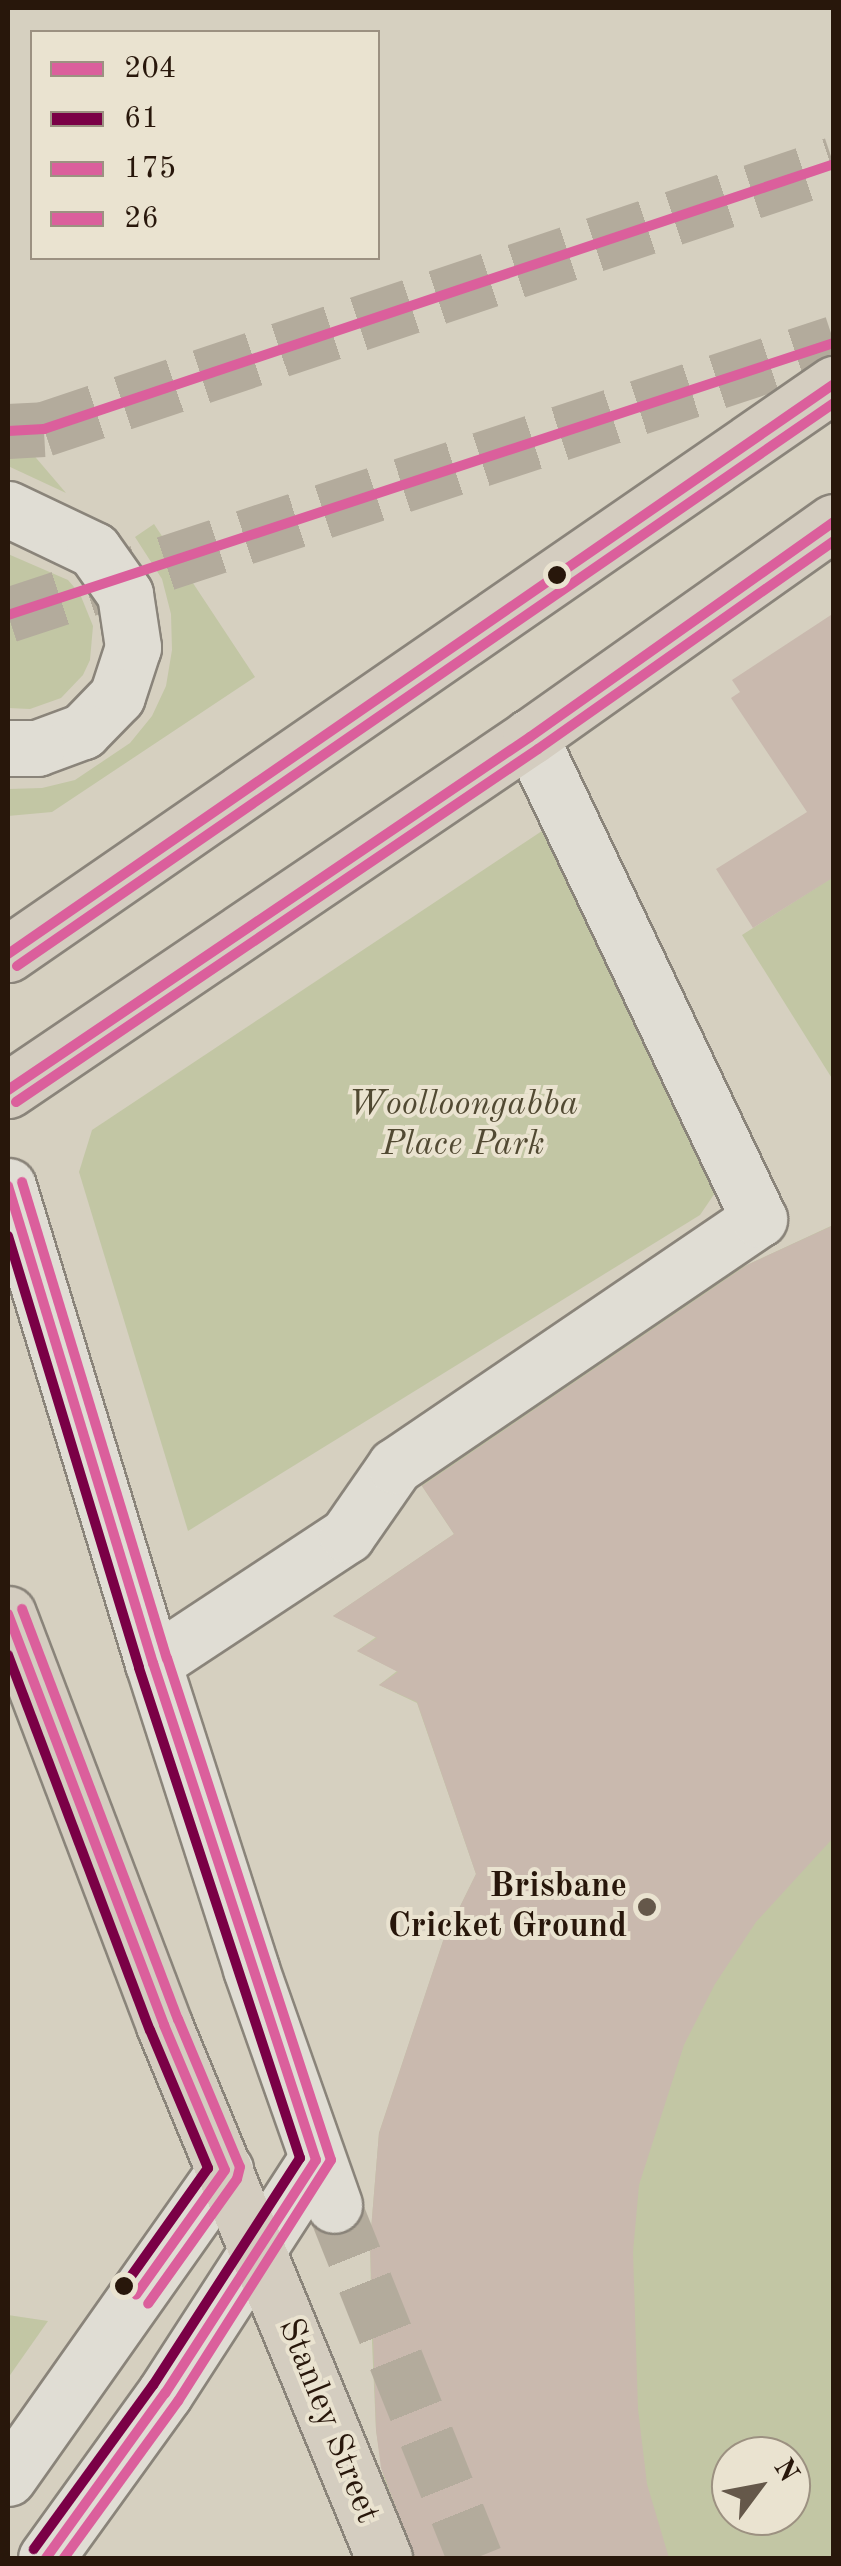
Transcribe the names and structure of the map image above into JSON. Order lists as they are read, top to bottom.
{
  "streets": {
    "main road": ["Stanley Street"]
  },
  "parks": ["Woolloongabba Place Park"],
  "places": ["Brisbane Cricket Ground"],
  "lines": [
    "transit line 26",
    "transit line 175",
    "transit line 204",
    "transit line 61"
  ],
  "legend": [
    "204",
    "61",
    "175",
    "26"
  ],
  "north": "top right"
}
